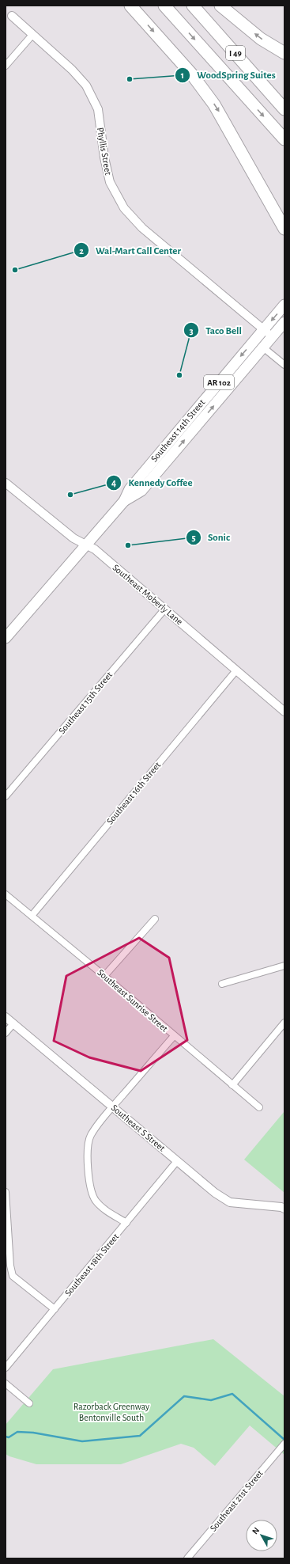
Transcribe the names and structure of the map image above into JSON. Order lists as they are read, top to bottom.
{
  "streets": {
    "highway": ["I 49"],
    "main road": ["AR 102", "Southeast 14th Street"],
    "street": [
      "Phyllis Street",
      "Southeast Moberly Lane",
      "Southeast 15th Street",
      "Southeast 16th Street",
      "Southeast Sunrise Street",
      "Southeast S Street",
      "Southeast 18th Street",
      "Southeast 21st Street"
    ]
  },
  "crossings": [
    ["Phyllis Street", "Southeast 14th Street"],
    ["Southeast 14th Street", "Southeast Moberly Lane"],
    ["Southeast Moberly Lane", "Southeast 15th Street"],
    ["Southeast Moberly Lane", "Southeast 16th Street"],
    ["Southeast 16th Street", "Southeast Sunrise Street"],
    ["Southeast S Street", "Southeast 18th Street"]
  ],
  "parks": ["Razorback Greenway Bentonville South"],
  "places": [
    "WoodSpring Suites",
    "Wal-Mart Call Center",
    "Taco Bell",
    "Kennedy Coffee",
    "Sonic"
  ],
  "north": "top left"
}
